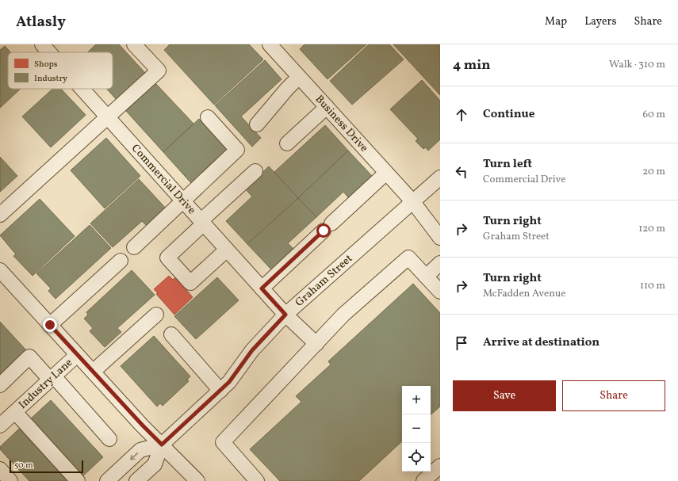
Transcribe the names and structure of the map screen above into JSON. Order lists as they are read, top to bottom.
{
  "streets": {
    "street": [
      "Business Drive",
      "Commercial Drive",
      "Graham Street",
      "Industry Lane"
    ]
  },
  "crossings": [
    ["Business Drive", "Graham Street"],
    ["Commercial Drive", "Graham Street"]
  ],
  "legend": ["Shops", "Industry"],
  "scale_bar": "50 m",
  "page": {
    "header": "Atlasly",
    "nav": ["Map", "Layers", "Share"],
    "heading": ["4 min", "Walk · 310 m"],
    "list": [
      ["Continue", "60 m"],
      ["Turn left", "Commercial Drive", "20 m"],
      ["Turn right", "Graham Street", "120 m"],
      ["Turn right", "McFadden Avenue", "110 m"],
      "Arrive at destination"
    ],
    "buttons": ["Save", "Share"],
    "map_buttons": ["+", "−"],
    "scale": "50 m"
  }
}
